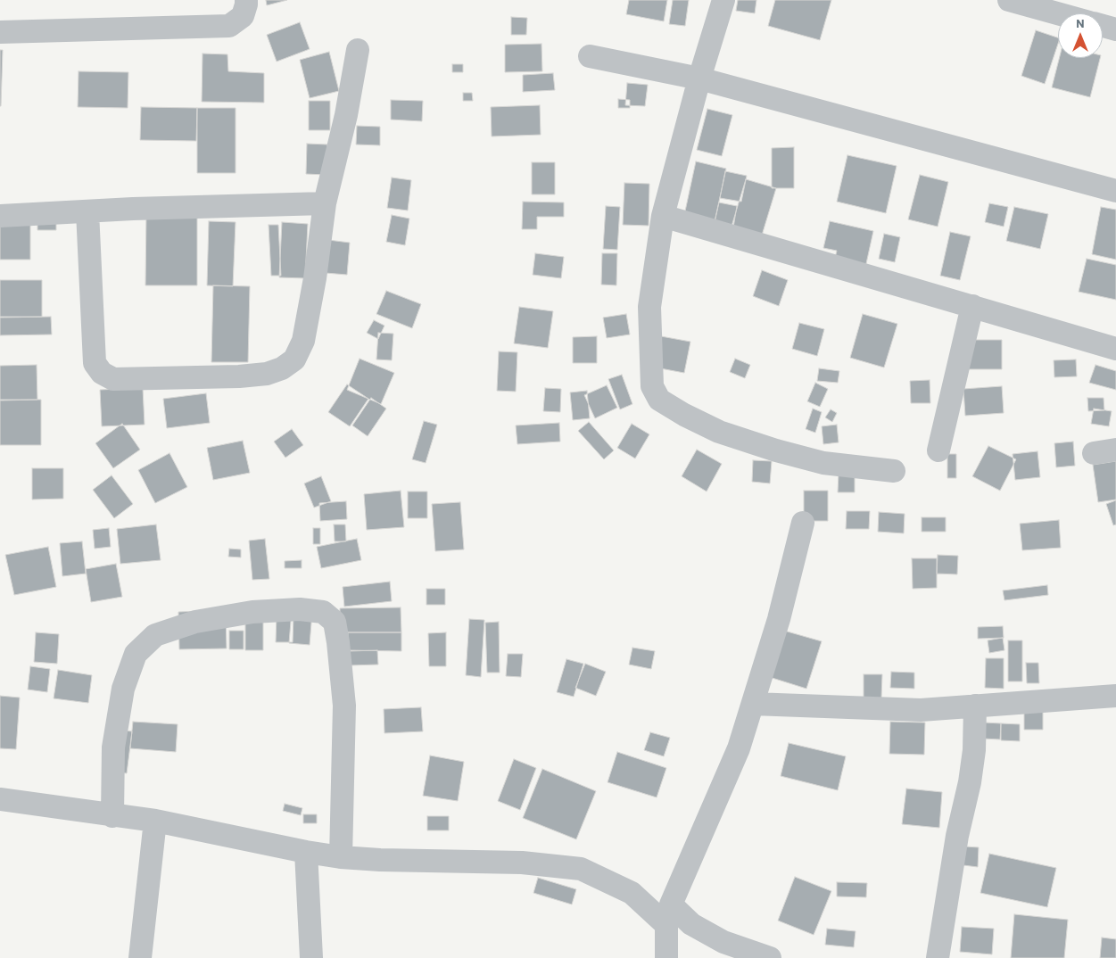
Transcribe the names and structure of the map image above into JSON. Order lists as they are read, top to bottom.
{
  "north": "top"
}
